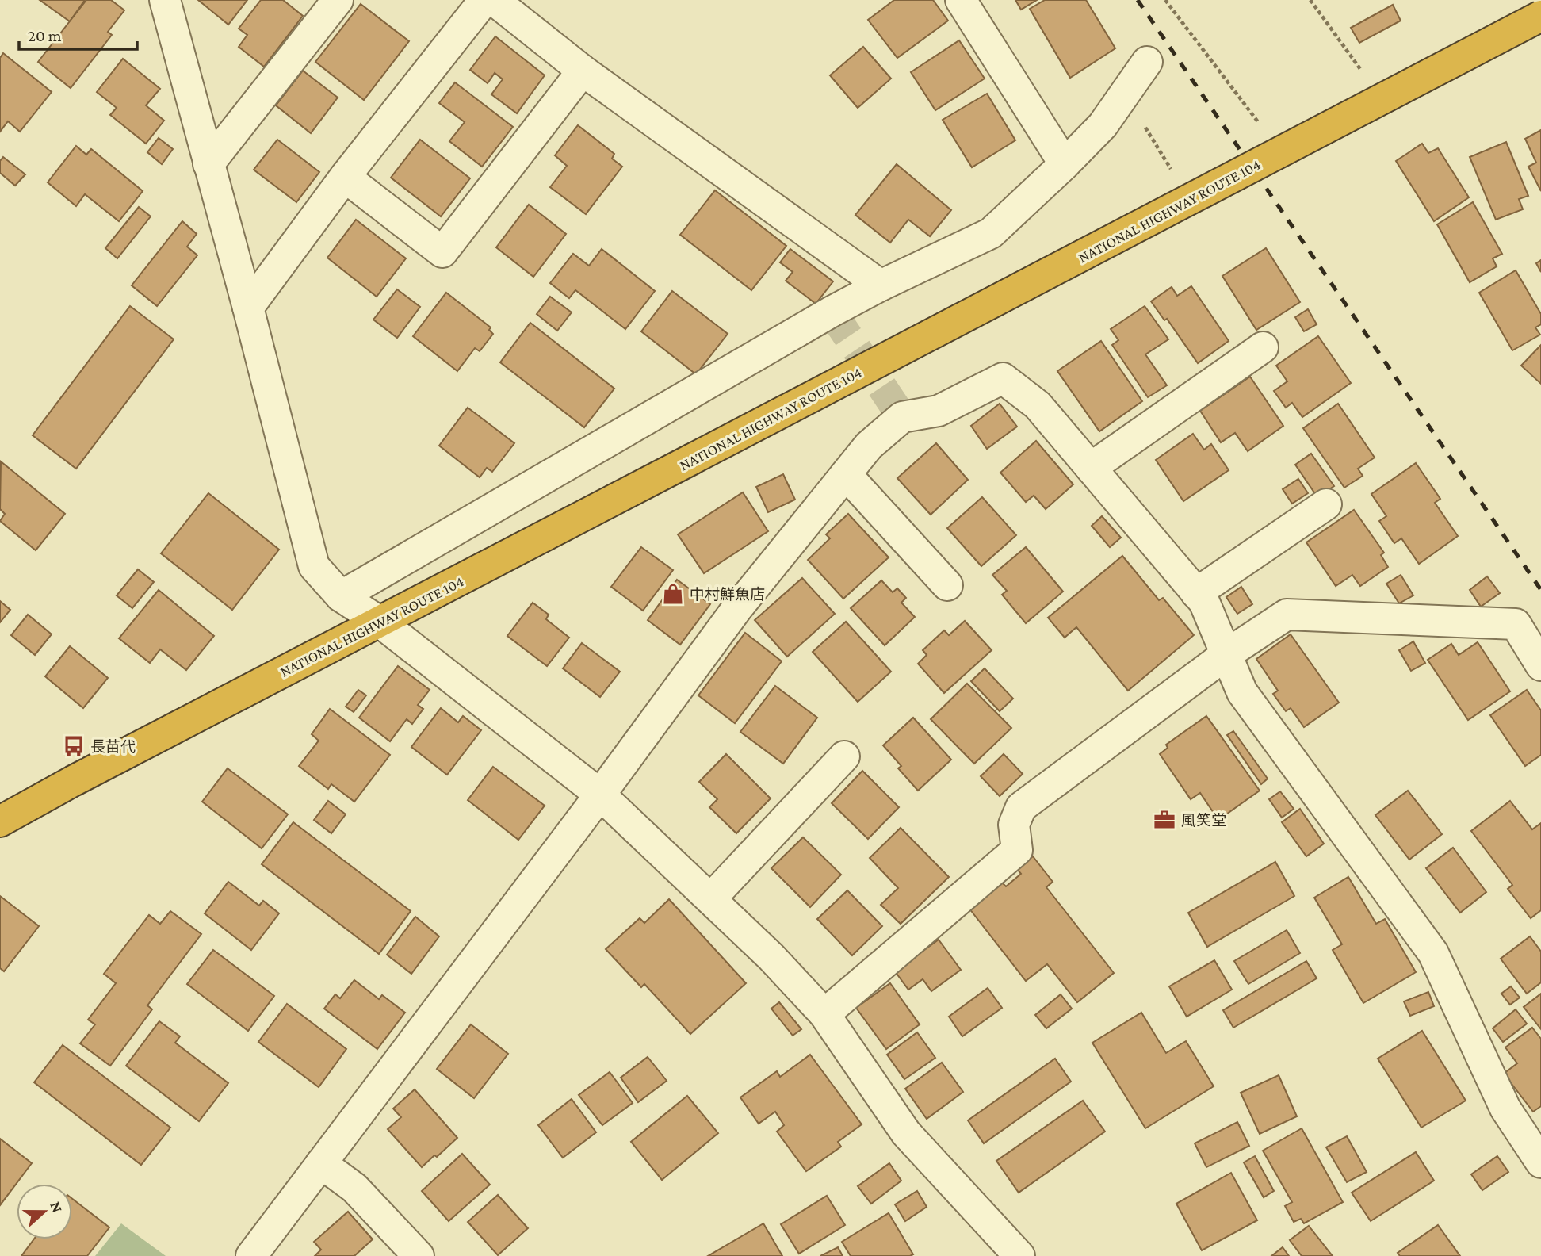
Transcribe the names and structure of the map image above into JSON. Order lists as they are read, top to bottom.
{
  "streets": {
    "highway": ["NATIONAL HIGHWAY ROUTE 104"]
  },
  "places": {
    "shop": ["中村鮮魚店"],
    "bus stop": ["長苗代"],
    "office": ["風笑堂"]
  },
  "scale_bar": "20 m",
  "north": "right"
}
